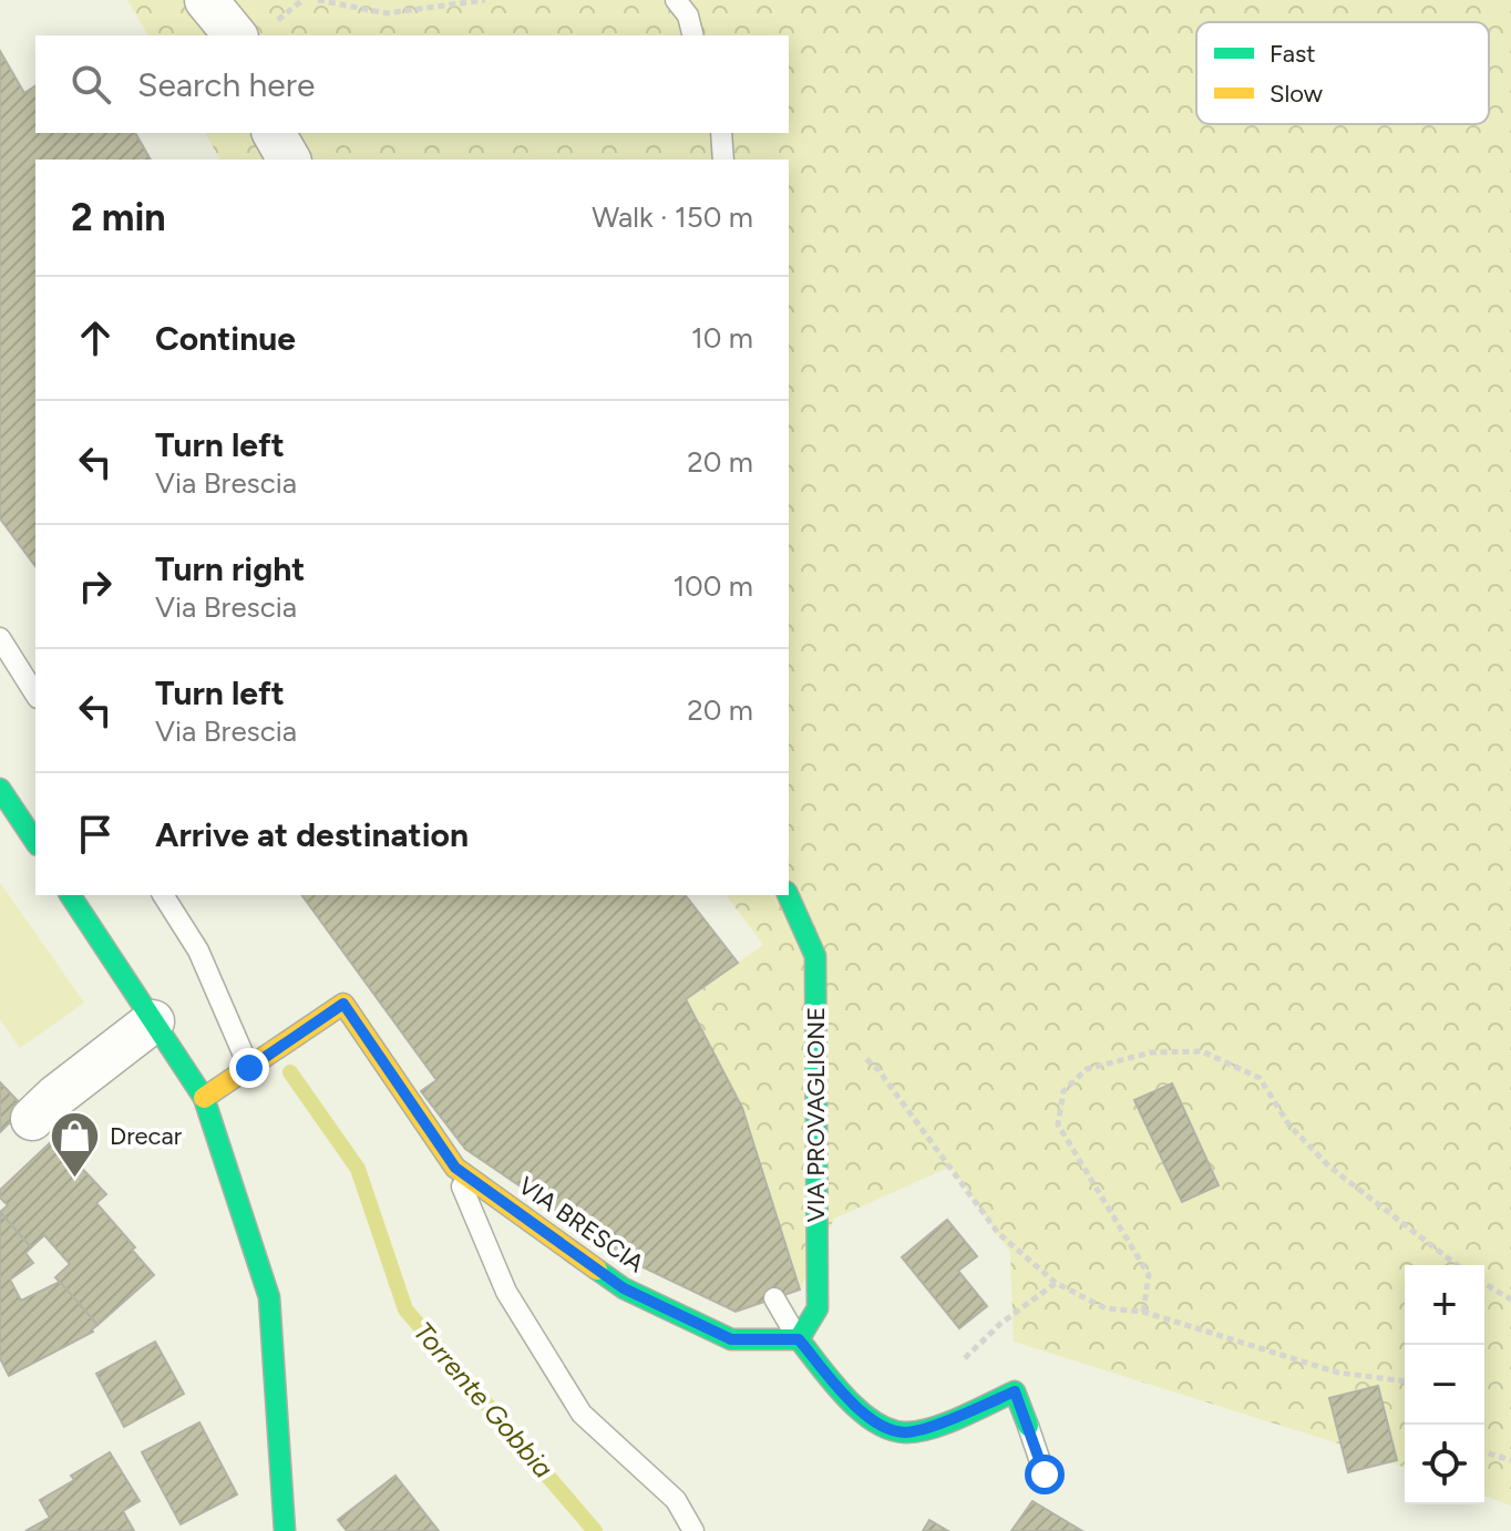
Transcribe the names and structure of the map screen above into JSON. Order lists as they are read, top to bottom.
{
  "streets": {
    "street": ["VIA PROVAGLIONE", "VIA BRESCIA"]
  },
  "crossings": [
    ["VIA PROVAGLIONE", "VIA BRESCIA"]
  ],
  "water": ["Torrente Gobbia"],
  "places": {
    "shop": ["Drecar"]
  },
  "legend": ["Fast", "Slow"],
  "page": {
    "search": "Search here",
    "heading": ["2 min", "Walk · 150 m"],
    "list": [
      ["Continue", "10 m"],
      ["Turn left", "Via Brescia", "20 m"],
      ["Turn right", "Via Brescia", "100 m"],
      ["Turn left", "Via Brescia", "20 m"],
      "Arrive at destination"
    ],
    "map_buttons": ["+", "−"]
  }
}
